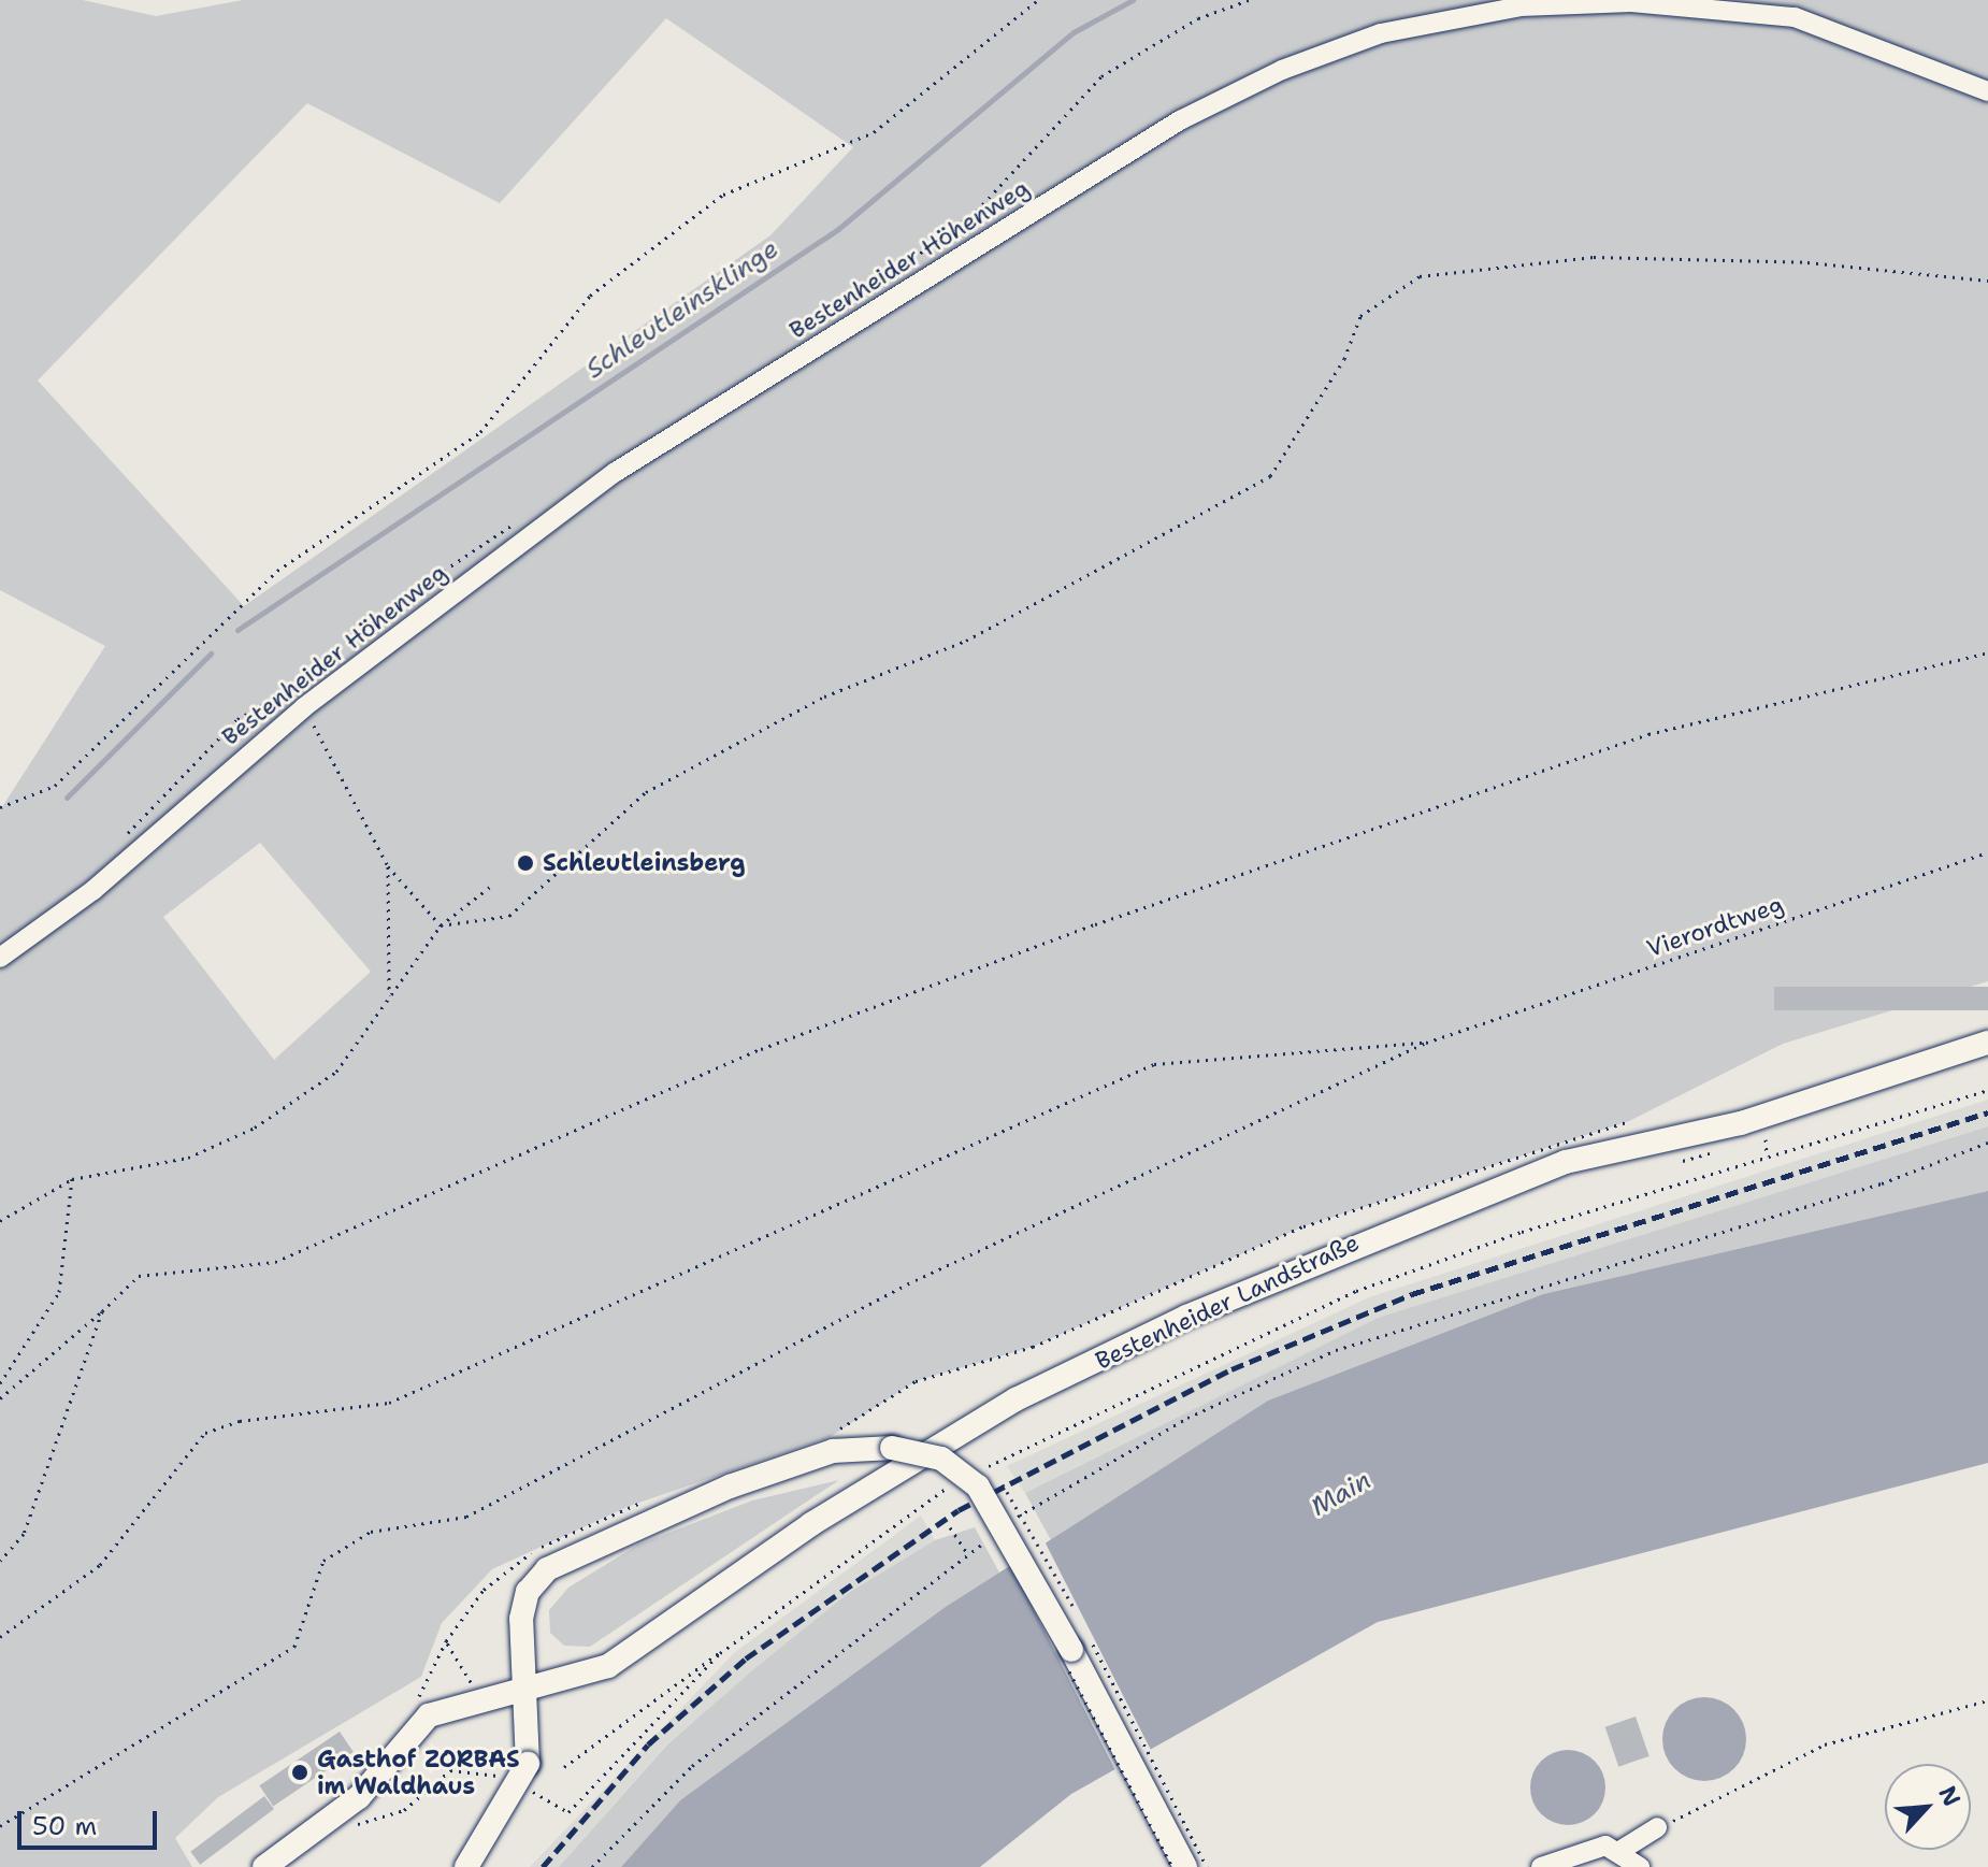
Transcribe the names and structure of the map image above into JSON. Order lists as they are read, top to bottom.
{
  "streets": {
    "main road": ["Bestenheider Landstraße"],
    "street": ["Bestenheider Höhenweg"],
    "path": ["Vierordtweg"]
  },
  "water": ["Schleutleinsklinge", "Main"],
  "places": ["Schleutleinsberg", "Gasthof ZORBAS im Waldhaus"],
  "scale_bar": "50 m",
  "north": "top right"
}
